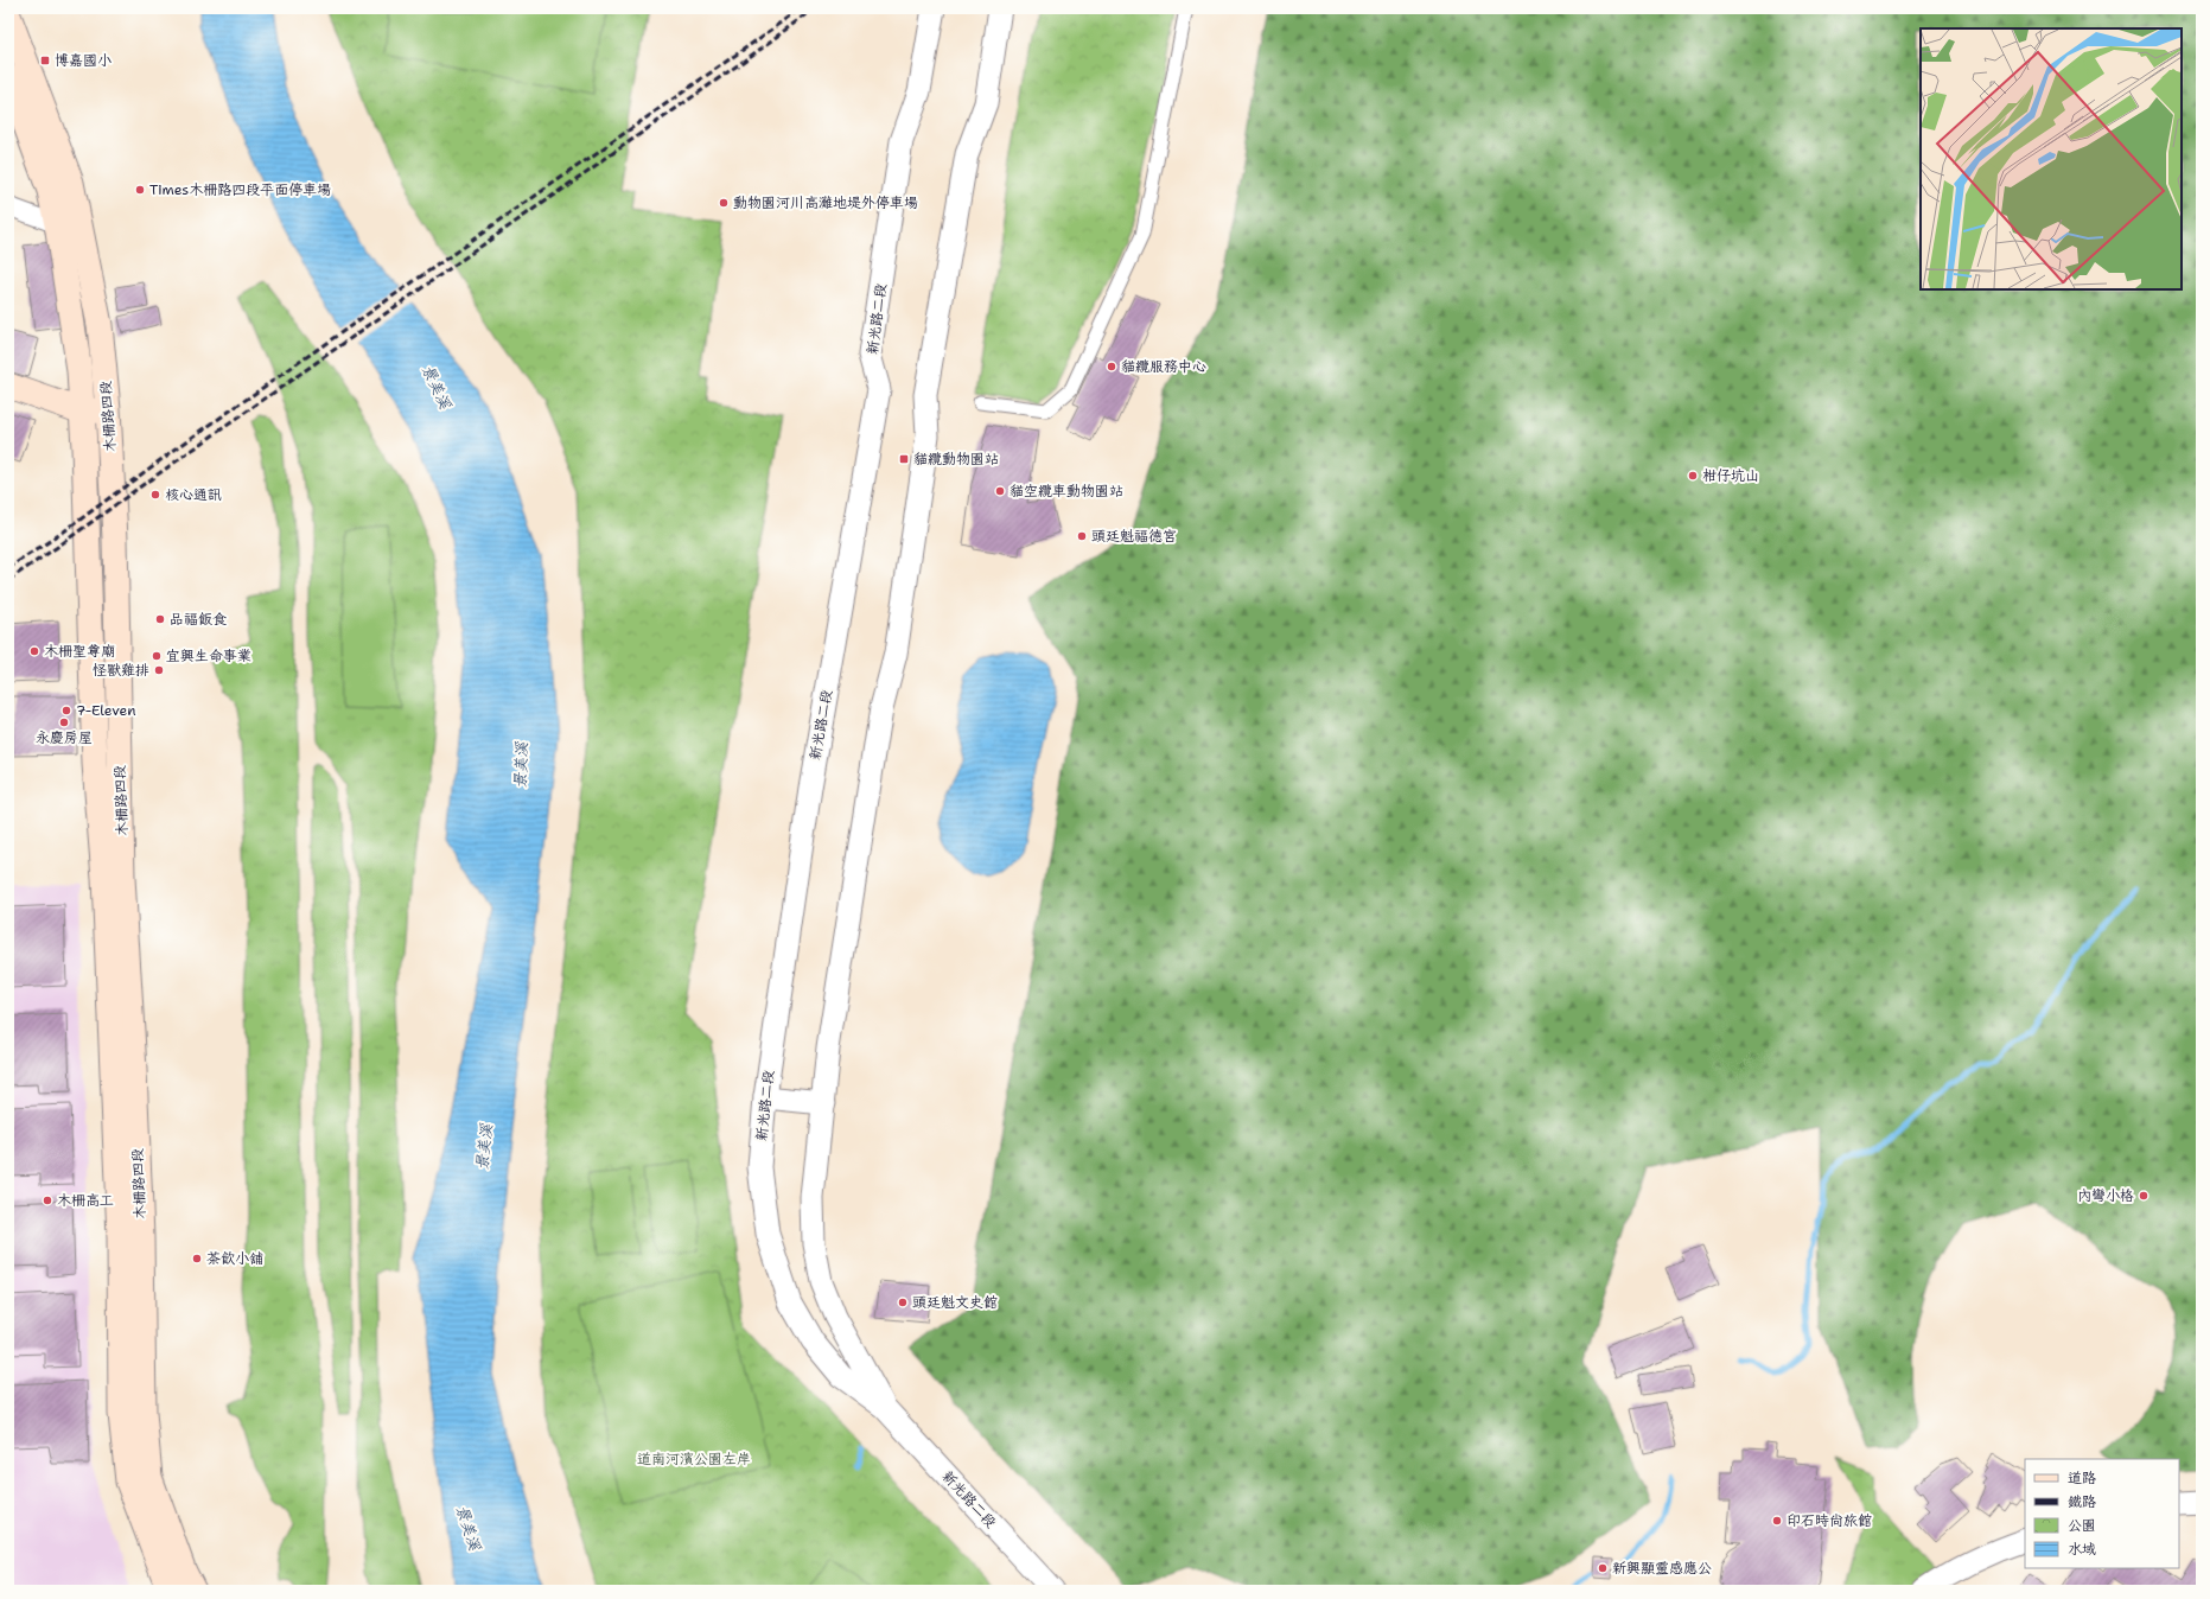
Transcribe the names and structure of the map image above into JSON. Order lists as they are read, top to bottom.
{
  "streets": {
    "main road": ["木柵路四段"],
    "street": ["新光路二段"]
  },
  "water": ["景美溪"],
  "parks": ["道南河濱公園左岸"],
  "places": {
    "transit": ["博嘉國小", "貓纜動物園站"],
    "other": [
      "Times木柵路四段平面停車場",
      "動物園河川高灘地堤外停車場",
      "貓纜服務中心",
      "柑仔坑山",
      "貓空纜車動物園站",
      "核心通訊",
      "頭廷魁福德宮",
      "品福飯食",
      "木柵聖尊廟",
      "宜興生命事業",
      "怪獸雞排",
      "7-Eleven",
      "永慶房屋",
      "內彎小格",
      "木柵高工",
      "茶飲小舖",
      "頭廷魁文史館",
      "印石時尚旅館",
      "新興顯靈感應公"
    ]
  },
  "legend": [
    "道路",
    "鐵路",
    "公園",
    "水域"
  ]
}
